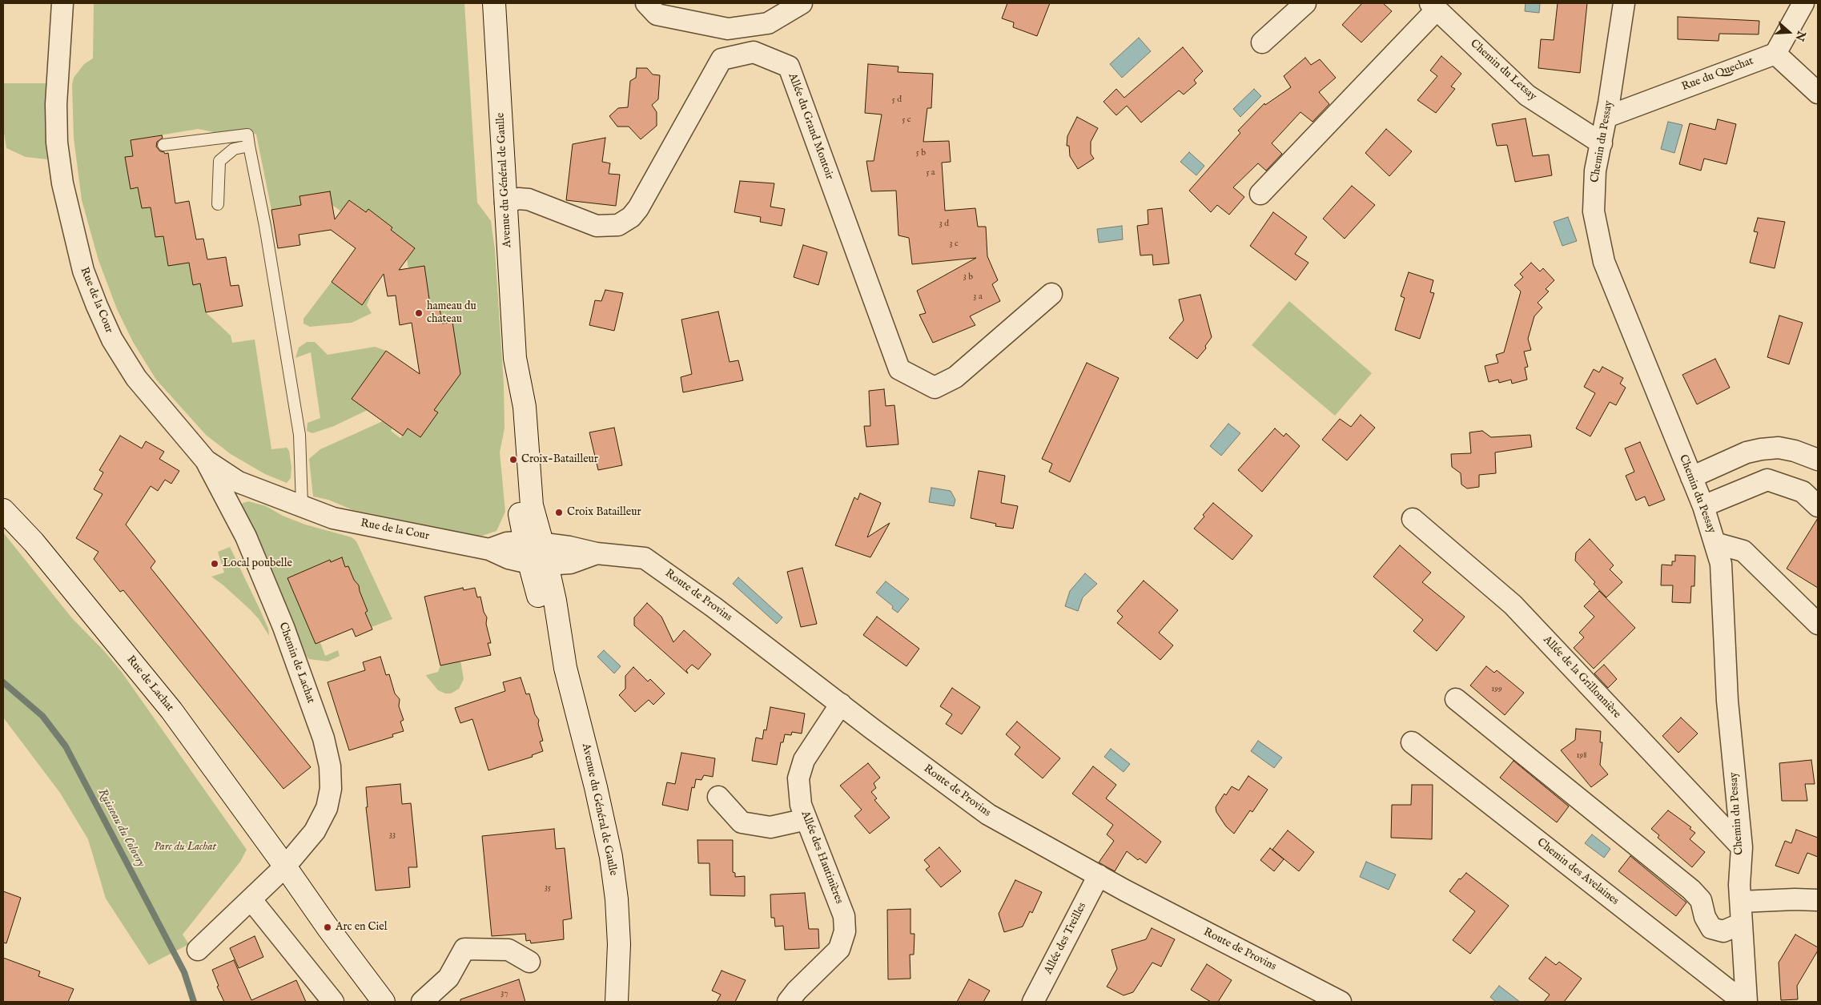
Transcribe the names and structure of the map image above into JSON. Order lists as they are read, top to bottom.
{
  "streets": {
    "street": [
      "Chemin du Letsay",
      "Rue du Quechat",
      "Allée du Grand Montoir",
      "Chemin du Pessay",
      "Avenue du Général de Gaulle",
      "Rue de la Cour",
      "Route de Provins",
      "Chemin de Lachat",
      "Allée de la Grillonnière",
      "Rue de Lachat",
      "Allée des Hautinières",
      "Chemin des Avelaines",
      "Allée des Treilles"
    ]
  },
  "crossings": [
    ["Chemin du Letsay", "Chemin du Pessay"],
    ["Rue du Quechat", "Chemin du Pessay"],
    ["Allée du Grand Montoir", "Avenue du Général de Gaulle"],
    ["Chemin du Pessay", "Allée de la Grillonnière"],
    ["Avenue du Général de Gaulle", "Rue de la Cour"],
    ["Avenue du Général de Gaulle", "Route de Provins"],
    ["Rue de la Cour", "Route de Provins"],
    ["Rue de la Cour", "Chemin de Lachat"],
    ["Route de Provins", "Allée des Hautinières"],
    ["Route de Provins", "Allée des Treilles"],
    ["Chemin de Lachat", "Rue de Lachat"]
  ],
  "water": ["Ruisseau du Colovry"],
  "parks": ["Parc du Lachat"],
  "places": [
    "hameau du chateau",
    "Croix-Batailleur",
    "Croix Batailleur",
    "Local poubelle",
    "Arc en Ciel"
  ],
  "house_numbers": [
    "5 d",
    "5 c",
    "5 b",
    "5 a",
    "3 d",
    "3 c",
    "3 b",
    "3 a",
    "199",
    "198",
    "33",
    "35",
    "37"
  ],
  "north": "right"
}
